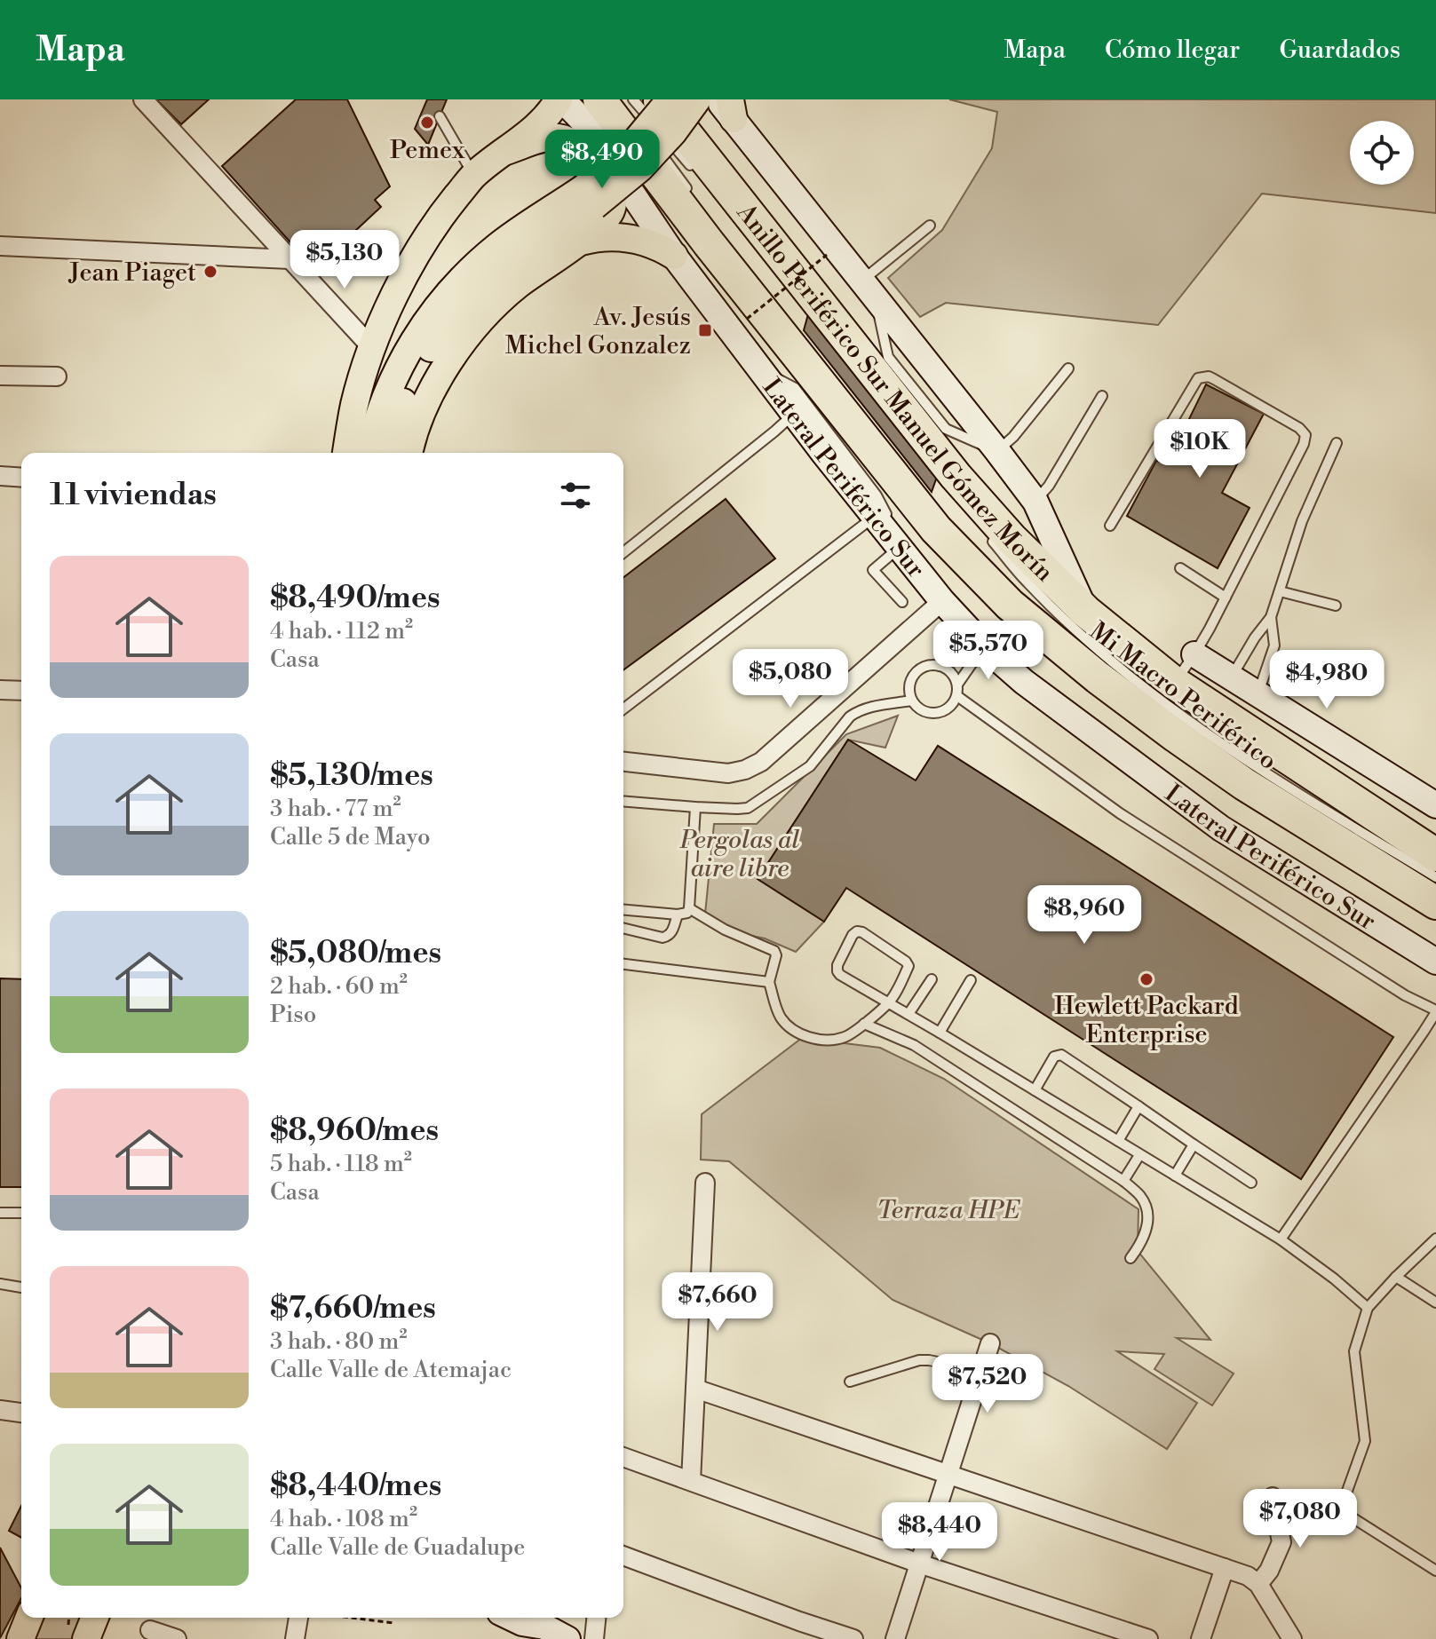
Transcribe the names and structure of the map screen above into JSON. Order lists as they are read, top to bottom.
{
  "streets": {
    "highway": ["Anillo Periférico Sur Manuel Gómez Morín"],
    "street": ["Lateral Periférico Sur"],
    "lane": ["Mi Macro Periférico"]
  },
  "crossings": [
    ["Anillo Periférico Sur Manuel Gómez Morín", "Mi Macro Periférico"]
  ],
  "parks": ["Pergolas al aire libre", "Terraza HPE"],
  "places": {
    "other": ["Pemex", "Jean Piaget", "Hewlett Packard Enterprise"],
    "transit": ["Av. Jesús Michel Gonzalez"]
  },
  "page": {
    "header": "Mapa",
    "nav": ["Mapa", "Cómo llegar", "Guardados"],
    "price": [
      "$8,490",
      "$5,130",
      "$10K",
      "$5,570",
      "$5,080",
      "$4,980",
      "$8,960",
      "$7,660",
      "$7,520",
      "$7,080",
      "$8,440"
    ],
    "heading": "11 viviendas",
    "list": [
      {
        "name": "$8,490/mes",
        "note": "4 hab. · 112 m² · Casa"
      },
      {
        "name": "$5,130/mes",
        "note": "3 hab. · 77 m² · Calle 5 de Mayo"
      },
      {
        "name": "$5,080/mes",
        "note": "2 hab. · 60 m² · Piso"
      },
      {
        "name": "$8,960/mes",
        "note": "5 hab. · 118 m² · Casa"
      },
      {
        "name": "$7,660/mes",
        "note": "3 hab. · 80 m² · Calle Valle de Atemajac"
      },
      {
        "name": "$8,440/mes",
        "note": "4 hab. · 108 m² · Calle Valle de Guadalupe"
      }
    ]
  }
}
